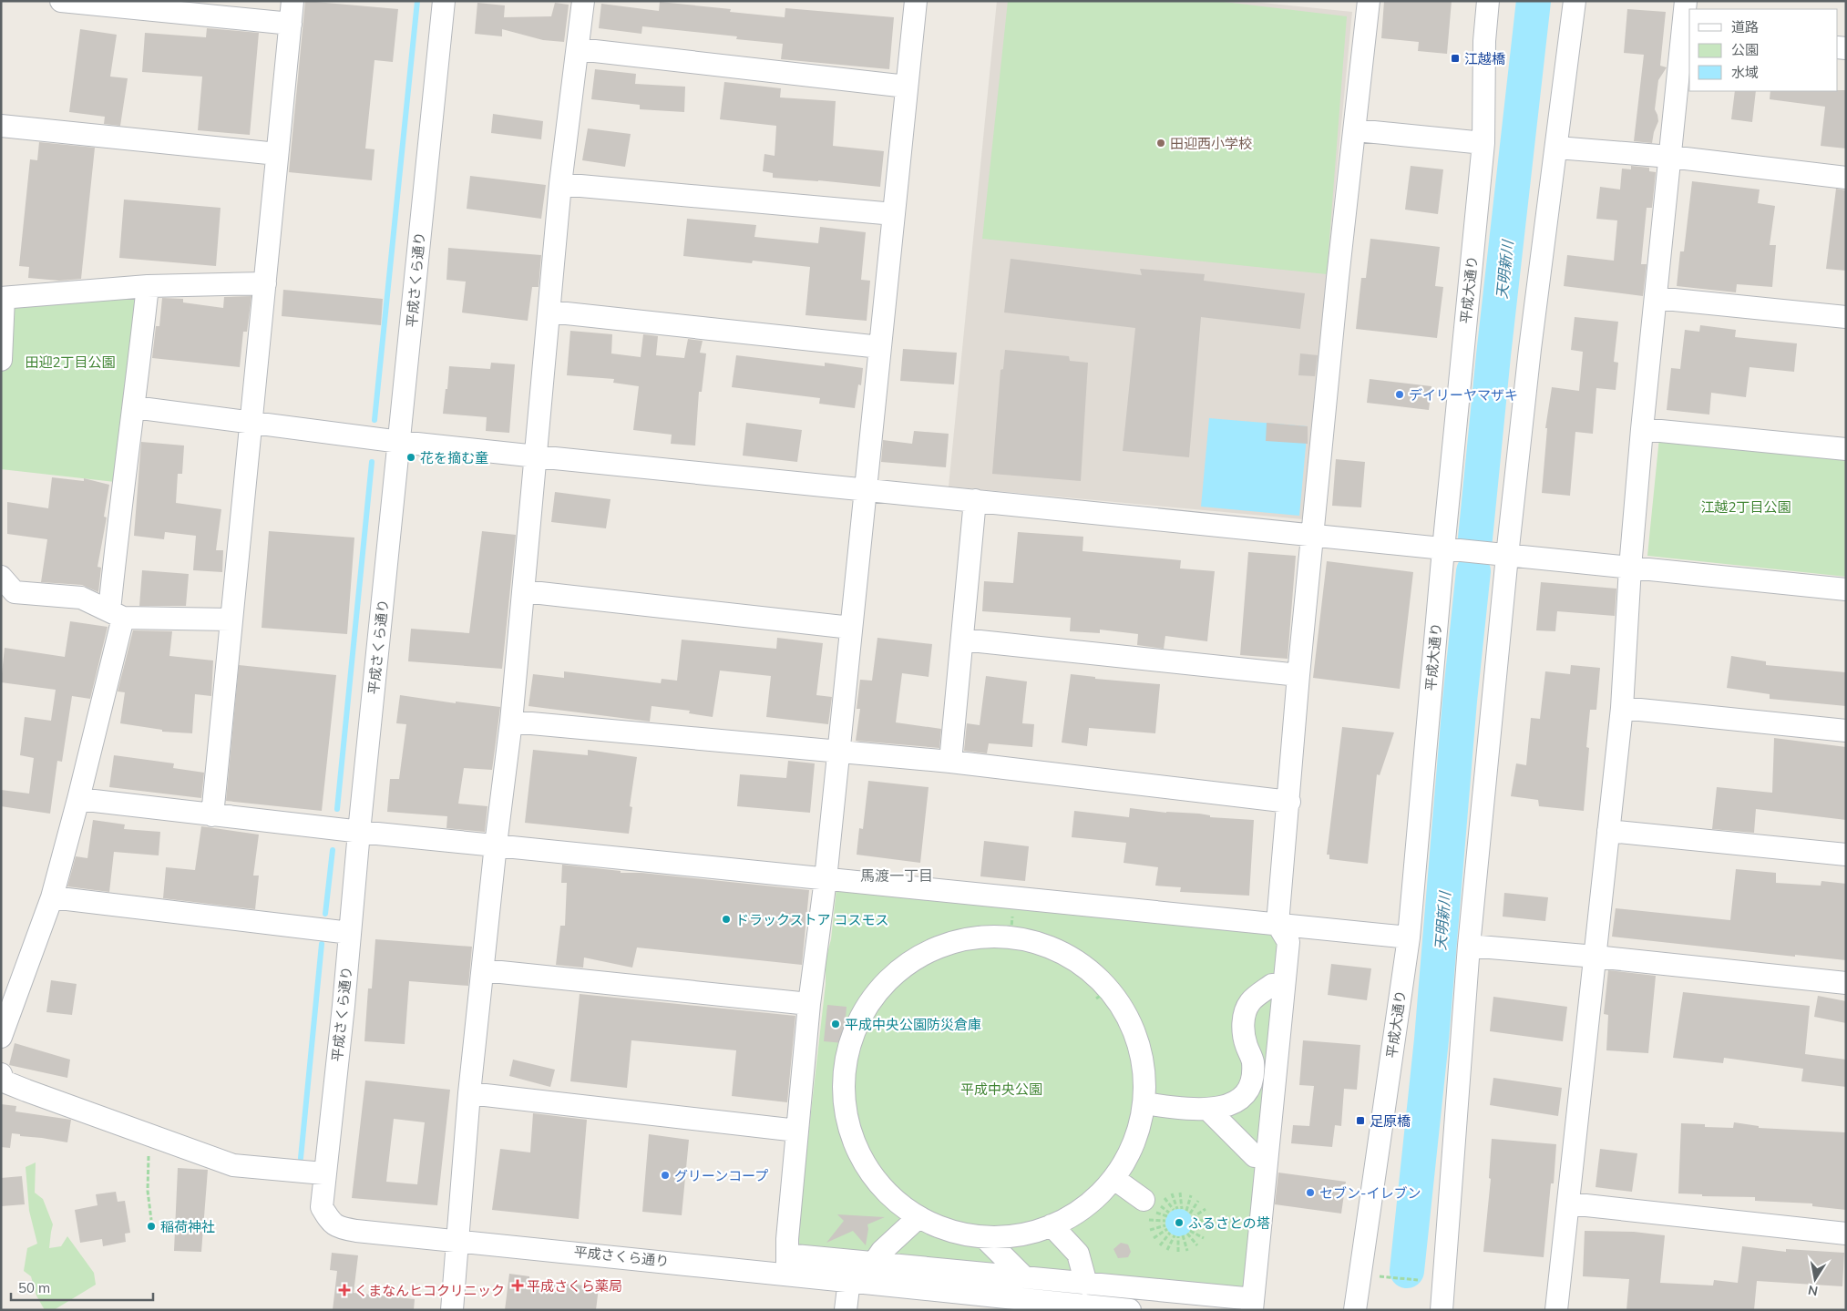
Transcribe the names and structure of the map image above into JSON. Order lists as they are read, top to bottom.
{
  "streets": {
    "street": ["平成さくら通り", "平成大通り"]
  },
  "districts": ["馬渡一丁目"],
  "water": ["天明新川"],
  "parks": ["田迎2丁目公園", "江越2丁目公園", "平成中央公園"],
  "places": {
    "transit": ["江越橋", "足原橋"],
    "other": [
      "田迎西小学校",
      "デイリーヤマザキ",
      "花を摘む童",
      "ドラックストア コスモス",
      "平成中央公園防災倉庫",
      "グリーンコープ",
      "セブン-イレブン",
      "ふるさとの塔",
      "稲荷神社"
    ],
    "health": ["平成さくら薬局", "くまなんヒコクリニック"]
  },
  "legend": ["道路", "公園", "水域"],
  "scale_bar": "50 m",
  "north": "bottom"
}
